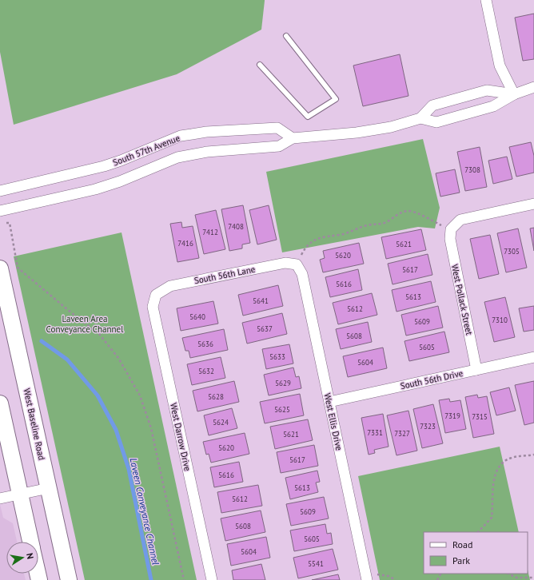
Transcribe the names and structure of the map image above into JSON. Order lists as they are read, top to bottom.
{
  "streets": {
    "main road": ["West Baseline Road"],
    "street": [
      "South 57th Avenue",
      "South 56th Lane",
      "West Pollack Street",
      "South 56th Drive",
      "West Ellis Drive",
      "West Darrow Drive"
    ]
  },
  "crossings": [
    ["South 56th Lane", "West Ellis Drive"],
    ["South 56th Lane", "West Darrow Drive"],
    ["West Pollack Street", "South 56th Drive"],
    ["South 56th Drive", "West Ellis Drive"]
  ],
  "water": ["Laveen Conveyance Channel"],
  "parks": ["Laveen Area Conveyance Channel"],
  "house_numbers": [
    "7308",
    "7408",
    "7412",
    "7416",
    "5621",
    "7305",
    "5620",
    "5617",
    "5616",
    "5613",
    "5641",
    "5612",
    "5640",
    "7310",
    "5609",
    "5637",
    "5608",
    "5636",
    "5605",
    "5633",
    "5604",
    "5632",
    "5629",
    "5628",
    "5625",
    "7319",
    "7315",
    "5624",
    "7323",
    "7331",
    "7327",
    "5621",
    "5620",
    "5617",
    "5616",
    "5613",
    "5612",
    "5609",
    "5608",
    "5605",
    "5604",
    "5541"
  ],
  "legend": ["Road", "Park"],
  "north": "right"
}
